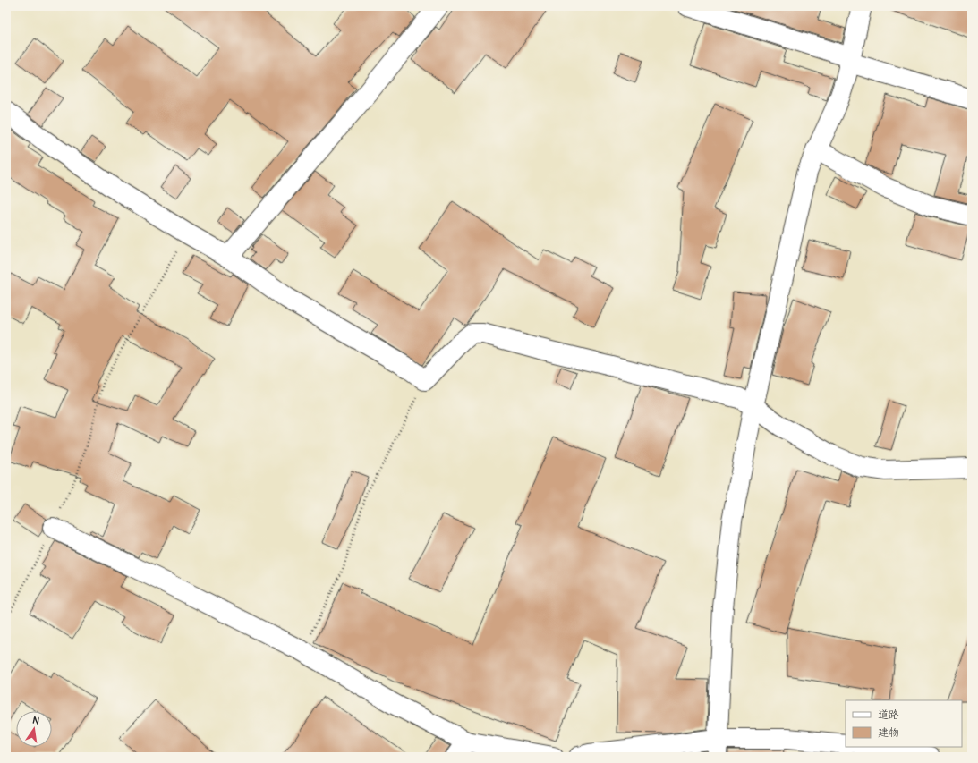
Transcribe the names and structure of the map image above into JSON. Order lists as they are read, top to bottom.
{
  "legend": ["道路", "建物"],
  "north": "top"
}
